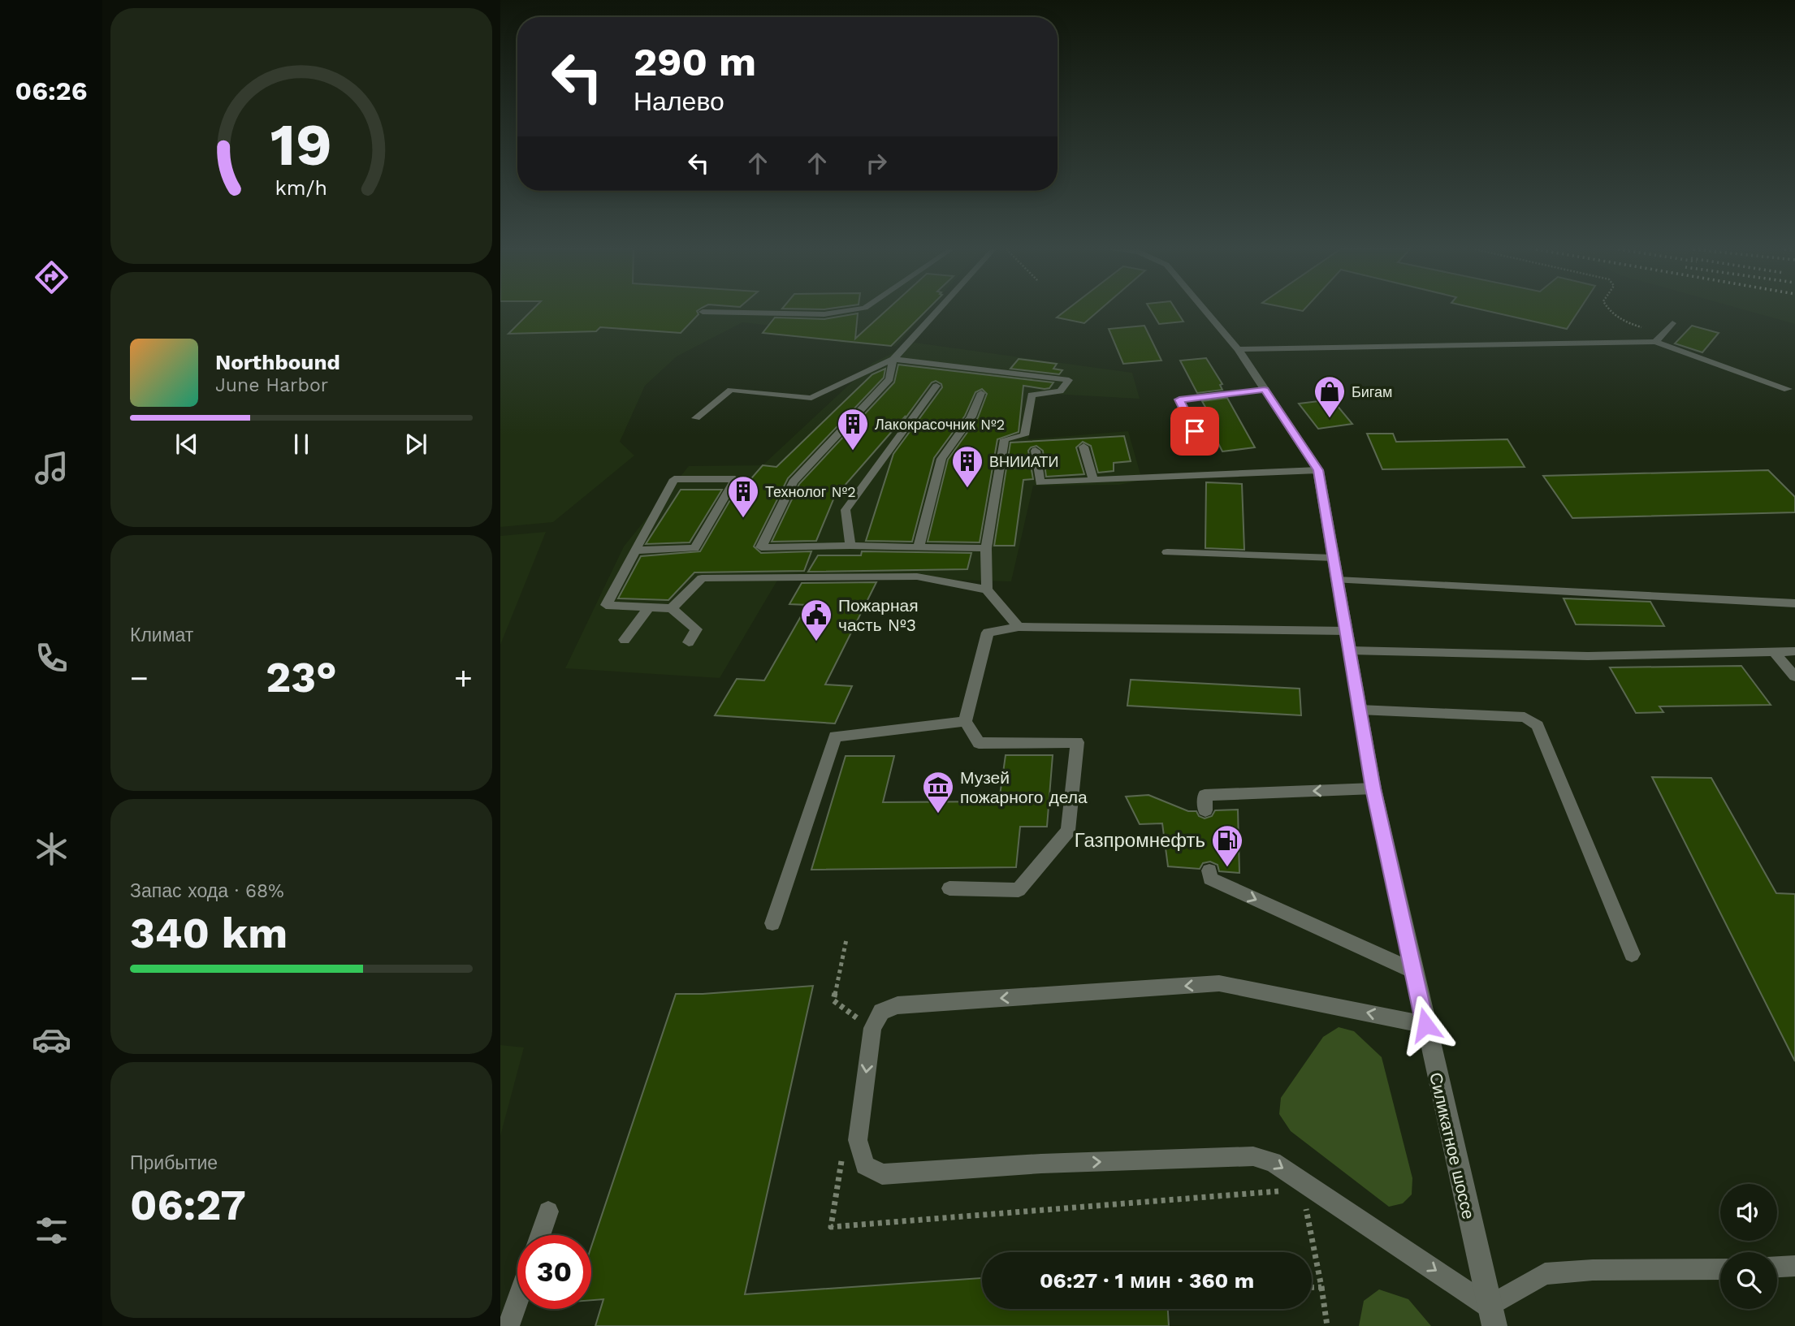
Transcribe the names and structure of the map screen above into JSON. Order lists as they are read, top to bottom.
{
  "streets": {
    "street": ["Силикатное шоссе"]
  },
  "places": {
    "shop": ["Бигам"],
    "building": ["Лакокрасочник №2", "ВНИИАТИ", "Технолог №2"],
    "public building": ["Пожарная часть №3"],
    "museum": ["Музей пожарного дела"],
    "fuel station": ["Газпромнефть"]
  },
  "page": {
    "tabs": "06:26",
    "turn": ["290 m", "Налево"],
    "song": ["Northbound", "June Harbor"],
    "tile": [
      "Климат",
      ["Запас хода · 68%", "340 km"],
      ["Прибытие", "06:27"]
    ],
    "heat": ["−", "23°", "+"],
    "limit": "30",
    "trip": "06:27 · 1 мин · 360 m",
    "gauge": ["19", "km/h"]
  }
}
